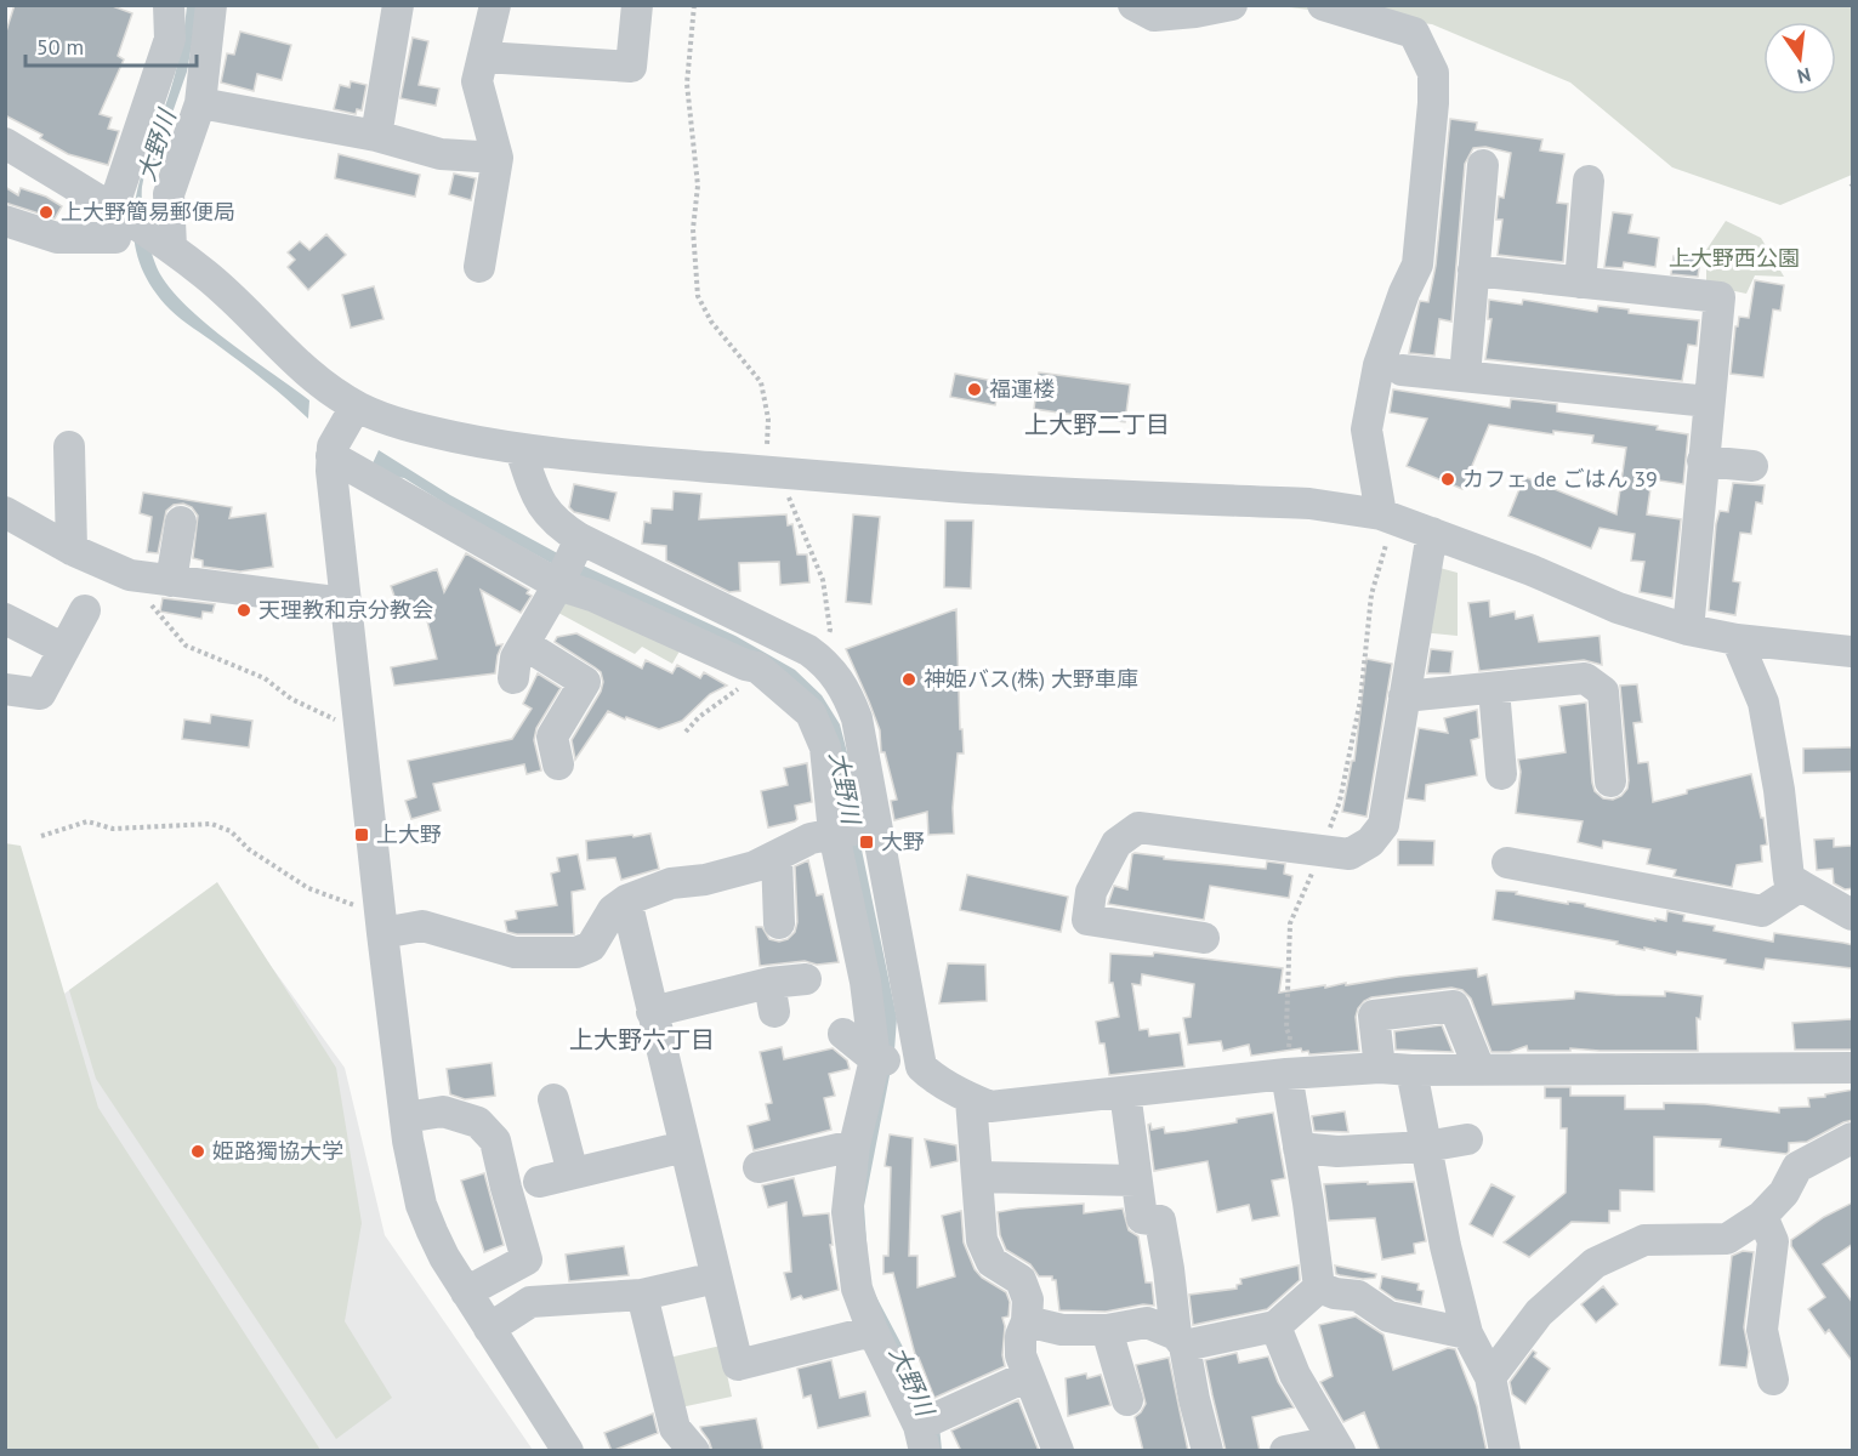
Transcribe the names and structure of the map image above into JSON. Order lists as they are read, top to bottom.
{
  "districts": ["上大野二丁目", "上大野六丁目"],
  "water": ["大野川"],
  "parks": ["上大野西公園"],
  "places": {
    "other": [
      "上大野簡易郵便局",
      "福運楼",
      "カフェ de ごはん 39",
      "天理教和京分教会",
      "神姫バス(株) 大野車庫",
      "姫路獨協大学"
    ],
    "transit": ["上大野", "大野"]
  },
  "scale_bar": "50 m",
  "north": "bottom"
}
